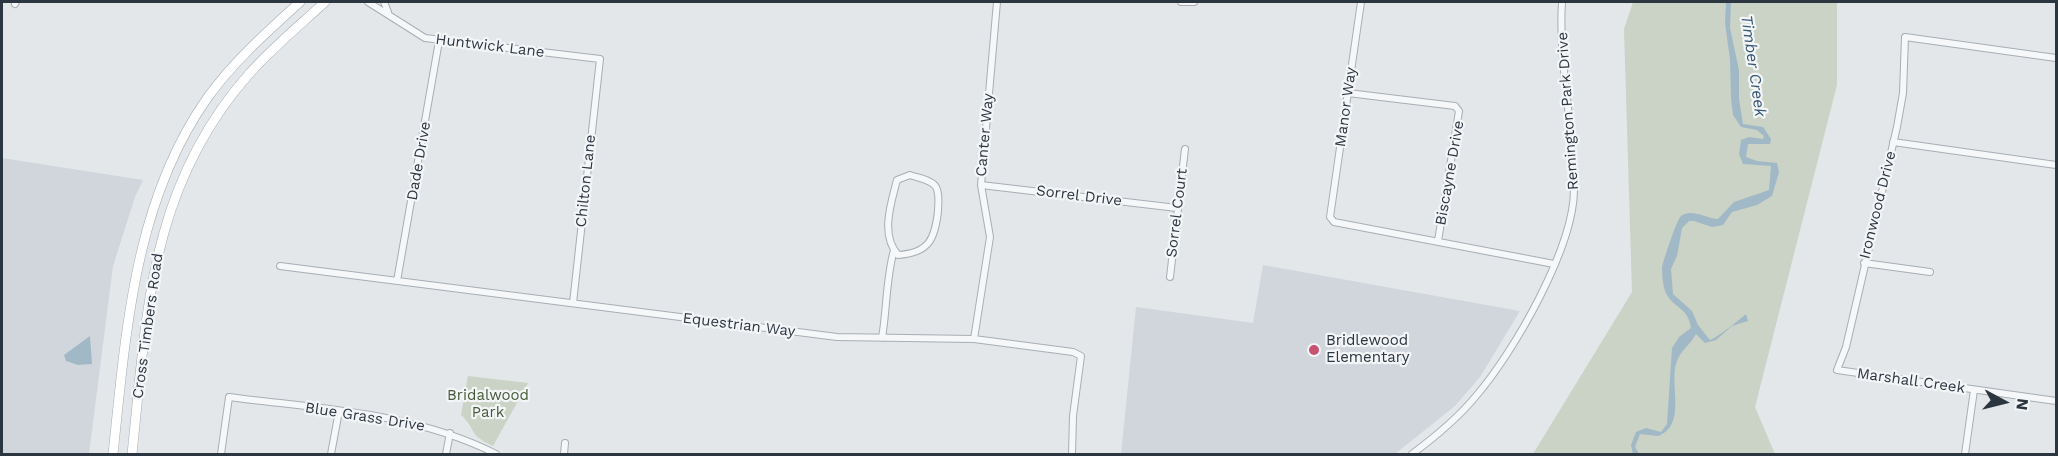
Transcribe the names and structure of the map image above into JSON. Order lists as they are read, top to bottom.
{
  "streets": {
    "main road": ["Cross Timbers Road"],
    "street": [
      "Huntwick Lane",
      "Manor Way",
      "Remington Park Drive",
      "Canter Way",
      "Dade Drive",
      "Biscayne Drive",
      "Chilton Lane",
      "Sorrel Drive",
      "Ironwood Drive",
      "Sorrel Court",
      "Equestrian Way",
      "Marshall Creek",
      "Blue Grass Drive"
    ]
  },
  "crossings": [
    ["Huntwick Lane", "Dade Drive"],
    ["Huntwick Lane", "Chilton Lane"],
    ["Manor Way", "Biscayne Drive"],
    ["Canter Way", "Sorrel Drive"],
    ["Canter Way", "Equestrian Way"],
    ["Dade Drive", "Equestrian Way"],
    ["Chilton Lane", "Equestrian Way"],
    ["Sorrel Drive", "Sorrel Court"],
    ["Ironwood Drive", "Marshall Creek"]
  ],
  "water": ["Timber Creek"],
  "parks": ["Bridalwood Park"],
  "places": ["Bridlewood Elementary"],
  "north": "right"
}
